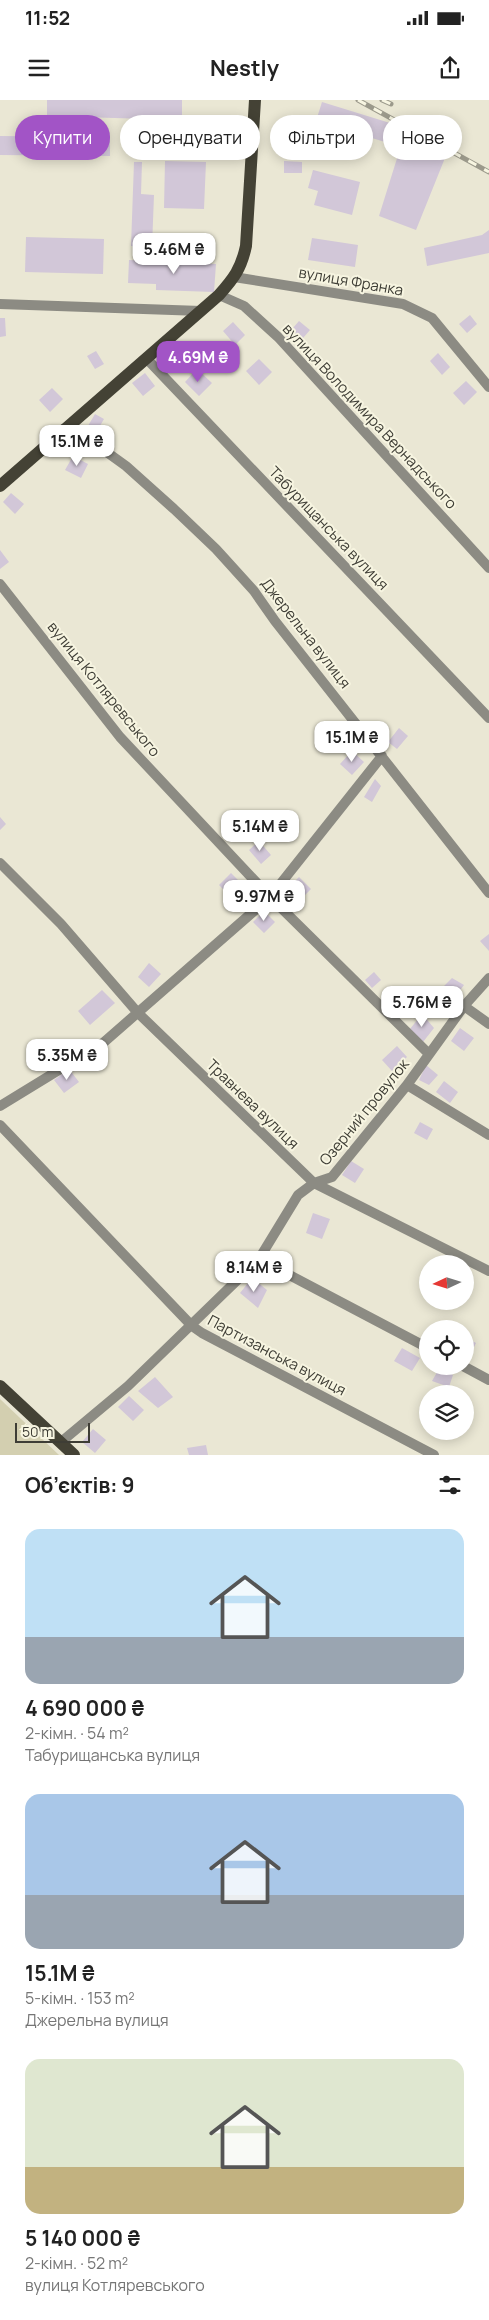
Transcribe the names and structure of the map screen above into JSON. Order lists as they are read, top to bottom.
{
  "streets": {
    "street": [
      "вулиця Франка",
      "вулиця Володимира Вернадського",
      "Табурищанська вулиця",
      "Джерельна вулиця",
      "вулиця Котляревського",
      "Травнева вулиця",
      "Озерний провулок",
      "Партизанська вулиця"
    ]
  },
  "crossings": [
    ["вулиця Котляревського", "Озерний провулок"],
    ["Травнева вулиця", "Озерний провулок"],
    ["Озерний провулок", "Партизанська вулиця"]
  ],
  "scale_bar": "50 m",
  "north": "left",
  "page": {
    "status": "11:52",
    "header": "Nestly",
    "chip": [
      "Купити",
      "Орендувати",
      "Фільтри",
      "Нове"
    ],
    "price": [
      "5.46M ₴",
      "4.69M ₴",
      "15.1M ₴",
      "15.1M ₴",
      "5.14M ₴",
      "9.97M ₴",
      "5.76M ₴",
      "5.35M ₴",
      "8.14M ₴"
    ],
    "scale": "50 m",
    "heading": "Об’єктів: 9",
    "list": [
      {
        "name": "4 690 000 ₴",
        "note": "2-кімн. · 54 m² · Табурищанська вулиця"
      },
      {
        "name": "15.1M ₴",
        "note": "5-кімн. · 153 m² · Джерельна вулиця"
      },
      {
        "name": "5 140 000 ₴",
        "note": "2-кімн. · 52 m² · вулиця Котляревського"
      }
    ]
  }
}
